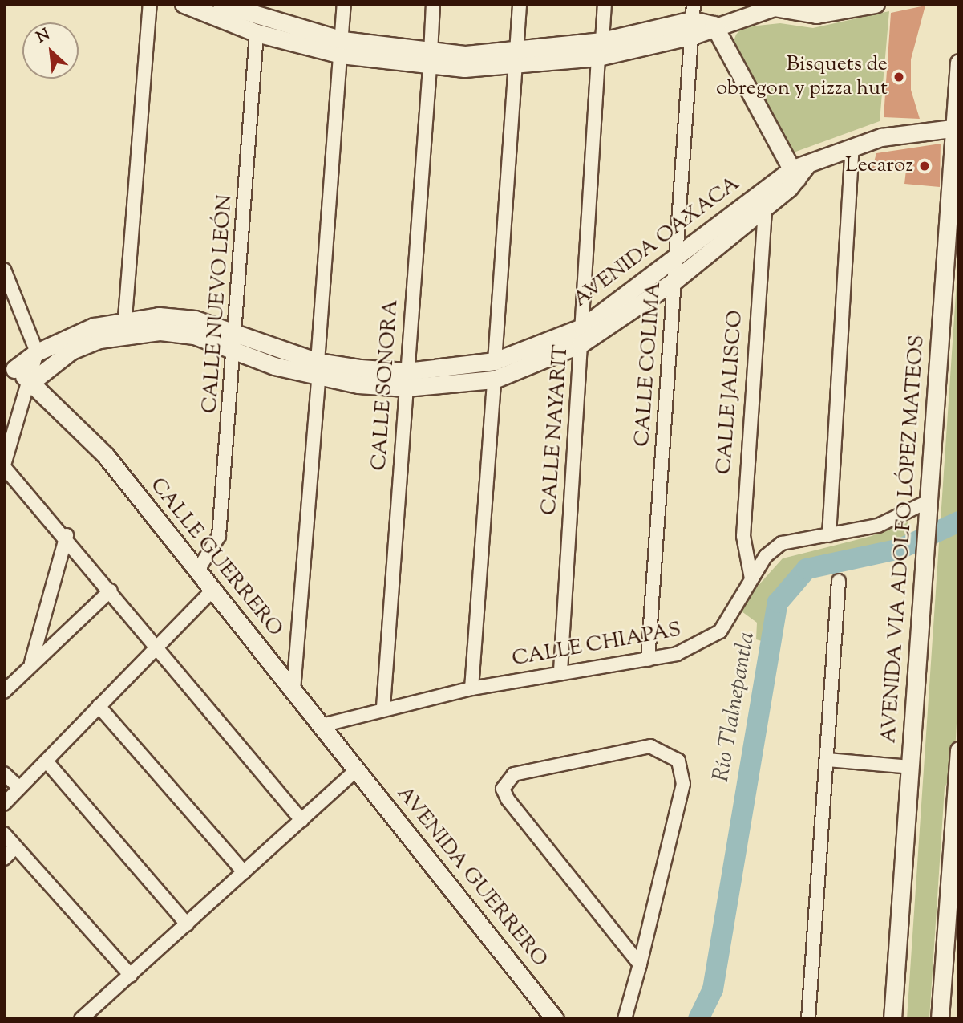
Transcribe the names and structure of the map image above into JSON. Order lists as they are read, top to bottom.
{
  "streets": {
    "street": [
      "AVENIDA OAXACA",
      "CALLE NUEVO LEÓN",
      "CALLE COLIMA",
      "CALLE SONORA",
      "CALLE JALISCO",
      "CALLE NAYARIT",
      "AVENIDA VIA ADOLFO LÓPEZ MATEOS",
      "CALLE GUERRERO",
      "CALLE CHIAPAS",
      "AVENIDA GUERRERO"
    ]
  },
  "crossings": [
    ["AVENIDA OAXACA", "CALLE NUEVO LEÓN"],
    ["AVENIDA OAXACA", "CALLE COLIMA"],
    ["AVENIDA OAXACA", "CALLE SONORA"],
    ["AVENIDA OAXACA", "CALLE JALISCO"],
    ["AVENIDA OAXACA", "CALLE NAYARIT"],
    ["AVENIDA OAXACA", "AVENIDA VIA ADOLFO LÓPEZ MATEOS"],
    ["AVENIDA OAXACA", "CALLE GUERRERO"],
    ["CALLE NUEVO LEÓN", "CALLE GUERRERO"],
    ["CALLE COLIMA", "CALLE CHIAPAS"],
    ["CALLE SONORA", "CALLE CHIAPAS"],
    ["CALLE JALISCO", "CALLE CHIAPAS"],
    ["CALLE NAYARIT", "CALLE CHIAPAS"],
    ["AVENIDA VIA ADOLFO LÓPEZ MATEOS", "CALLE CHIAPAS"],
    ["CALLE GUERRERO", "CALLE CHIAPAS"],
    ["CALLE GUERRERO", "AVENIDA GUERRERO"]
  ],
  "water": ["Río Tlalnepantla"],
  "places": ["Bisquets de obregon y pizza hut", "Lecaroz"],
  "north": "top left"
}
